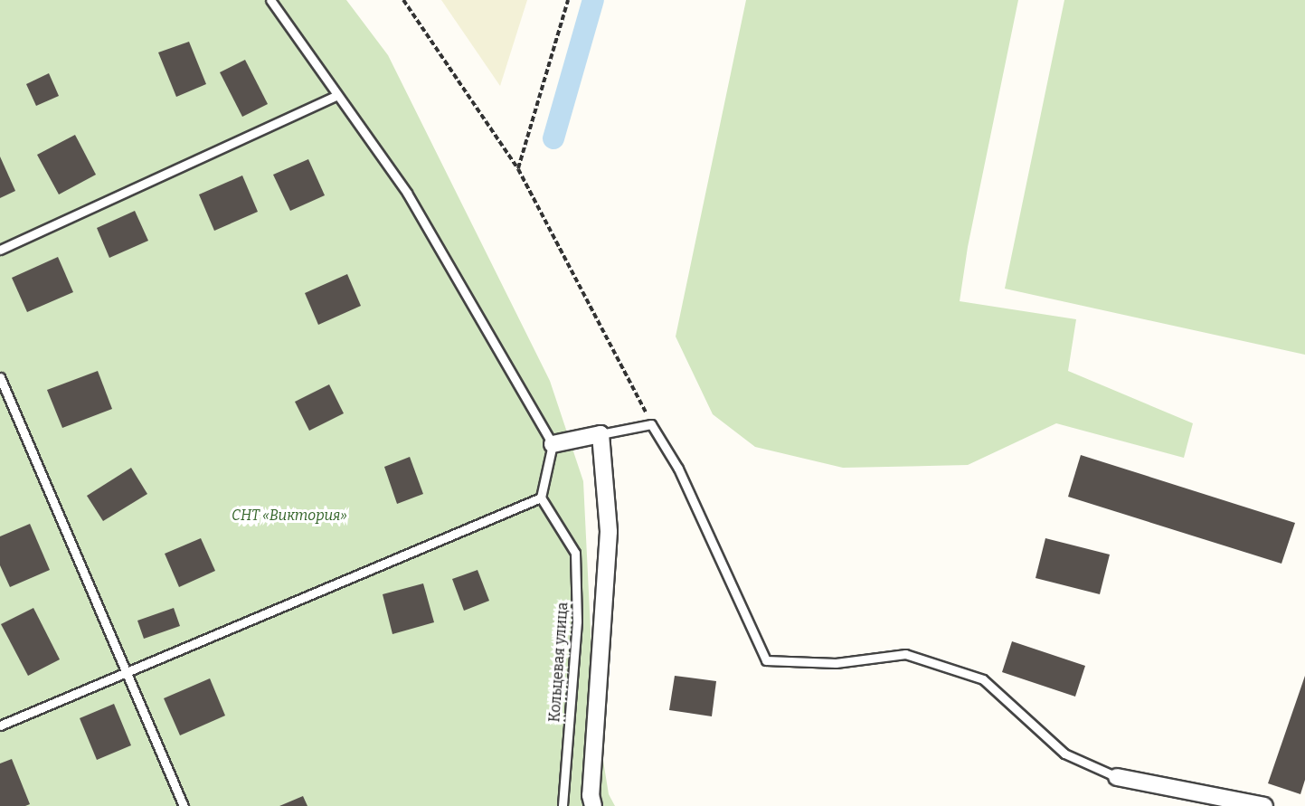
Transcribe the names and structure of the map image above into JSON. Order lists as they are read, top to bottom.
{
  "streets": {
    "lane": ["Кольцевая улица"]
  },
  "parks": ["СНТ «Виктория»"]
}
